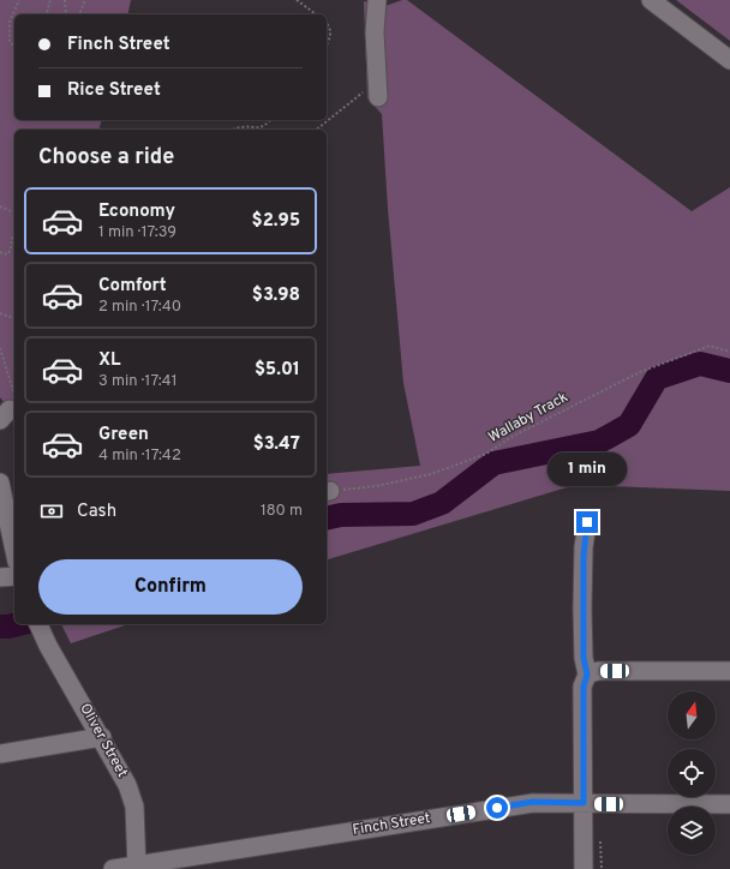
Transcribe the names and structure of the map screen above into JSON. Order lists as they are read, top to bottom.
{
  "streets": {
    "street": ["Oliver Street", "Finch Street"],
    "path": ["Wallaby Track"]
  },
  "crossings": [
    ["Oliver Street", "Finch Street"]
  ],
  "north": "top",
  "page": {
    "banner": ["Finch Street", "Rice Street"],
    "heading": "Choose a ride",
    "list": [
      {
        "name": "Economy",
        "note": "1 min · 17:39",
        "value": "$2.95"
      },
      {
        "name": "Comfort",
        "note": "2 min · 17:40",
        "value": "$3.98"
      },
      {
        "name": "XL",
        "note": "3 min · 17:41",
        "value": "$5.01"
      },
      {
        "name": "Green",
        "note": "4 min · 17:42",
        "value": "$3.47"
      }
    ],
    "bubble": "1 min",
    "pay": ["Cash", "180 m"],
    "buttons": "Confirm"
  }
}
